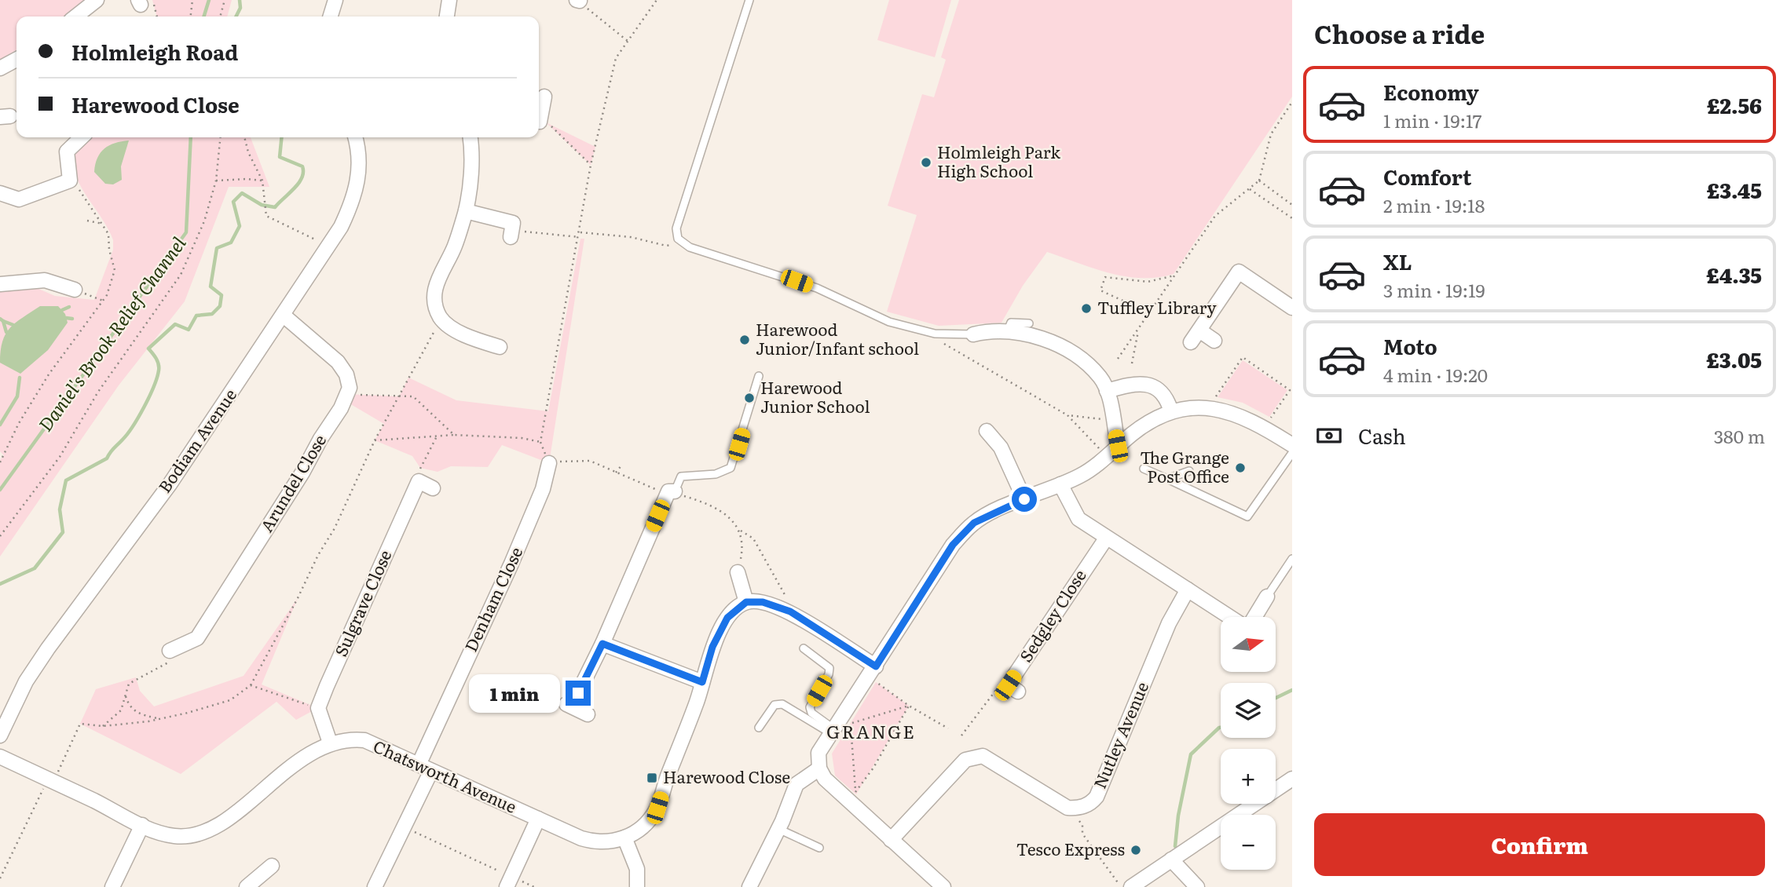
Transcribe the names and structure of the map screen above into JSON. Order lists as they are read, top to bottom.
{
  "streets": {
    "street": [
      "Bodiam Avenue",
      "Arundel Close",
      "Denham Close",
      "Sulgrave Close",
      "Sedgley Close",
      "Nutley Avenue",
      "Chatsworth Avenue"
    ]
  },
  "crossings": [
    ["Denham Close", "Chatsworth Avenue"]
  ],
  "districts": ["GRANGE"],
  "water": ["Daniel's Brook Relief Channel"],
  "places": {
    "other": [
      "Holmleigh Park High School",
      "Tuffley Library",
      "Harewood Junior/Infant school",
      "Harewood Junior School",
      "The Grange Post Office",
      "Tesco Express"
    ],
    "transit": ["Harewood Close"]
  },
  "north": "right",
  "page": {
    "heading": "Choose a ride",
    "banner": ["Holmleigh Road", "Harewood Close"],
    "list": [
      {
        "name": "Economy",
        "note": "1 min · 19:17",
        "value": "£2.56"
      },
      {
        "name": "Comfort",
        "note": "2 min · 19:18",
        "value": "£3.45"
      },
      {
        "name": "XL",
        "note": "3 min · 19:19",
        "value": "£4.35"
      },
      {
        "name": "Moto",
        "note": "4 min · 19:20",
        "value": "£3.05"
      }
    ],
    "pay": ["Cash", "380 m"],
    "map_buttons": ["+", "−"],
    "bubble": "1 min",
    "buttons": "Confirm"
  }
}
